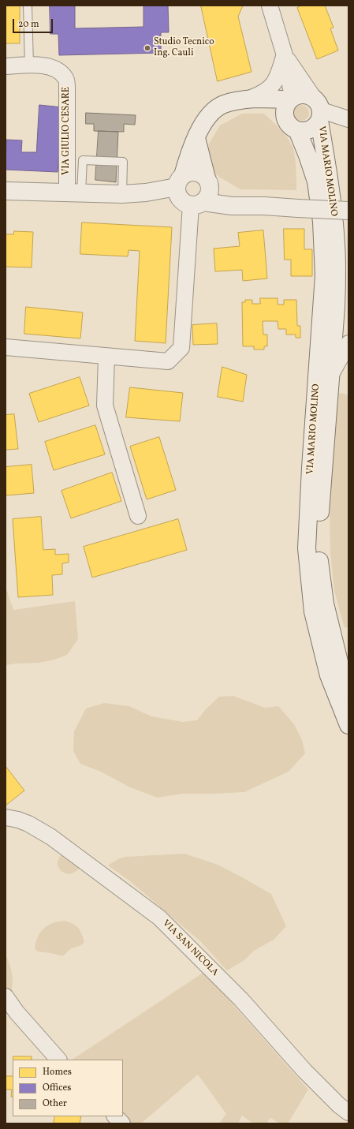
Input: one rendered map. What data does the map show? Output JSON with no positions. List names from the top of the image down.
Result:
{
  "streets": {
    "main road": ["VIA MARIO MOLINO"],
    "street": ["VIA GIULIO CESARE", "VIA SAN NICOLA"]
  },
  "places": ["Studio Tecnico Ing. Cauli"],
  "legend": ["Homes", "Offices", "Other"],
  "scale_bar": "20 m"
}
